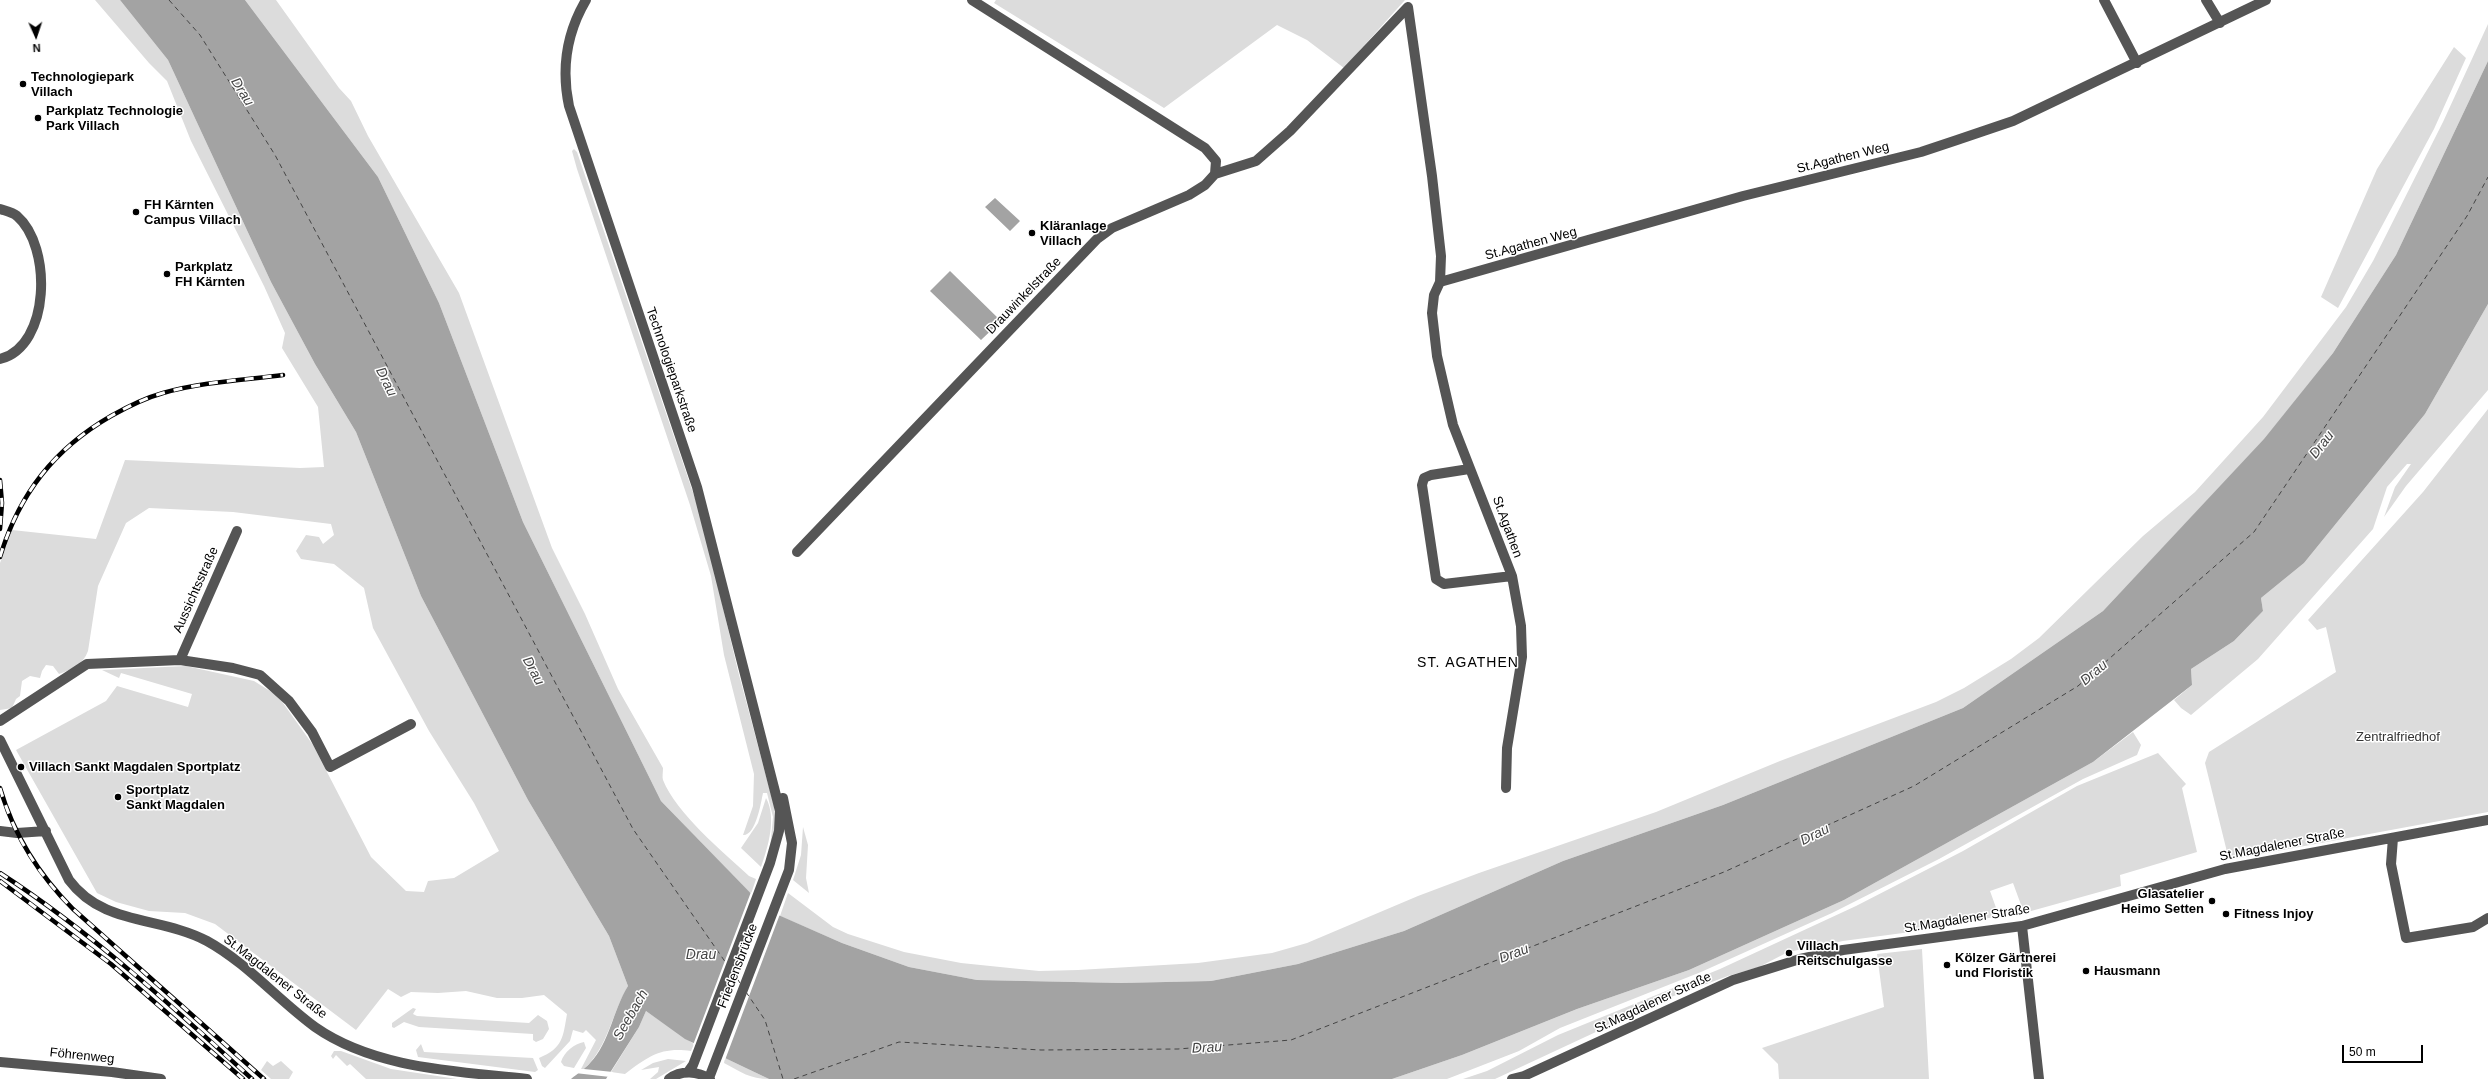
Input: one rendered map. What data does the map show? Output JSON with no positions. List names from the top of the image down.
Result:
{
  "streets": {
    "street": [
      "St.Agathen Weg",
      "Drauwinkelstraße",
      "Technologieparkstraße",
      "St.Agathen",
      "Aussichtsstraße",
      "St.Magdalener Straße",
      "Friedensbrücke",
      "Föhrenweg"
    ]
  },
  "crossings": [
    ["St.Agathen Weg", "St.Agathen"],
    ["Technologieparkstraße", "Friedensbrücke"]
  ],
  "districts": ["ST. AGATHEN"],
  "water": ["Drau", "Seebach"],
  "parks": ["Zentralfriedhof"],
  "places": [
    "Technologiepark Villach",
    "Parkplatz Technologie Park Villach",
    "FH Kärnten Campus Villach",
    "Kläranlage Villach",
    "Parkplatz FH Kärnten",
    "Villach Sankt Magdalen Sportplatz",
    "Sportplatz Sankt Magdalen",
    "Glasatelier Heimo Setten",
    "Fitness Injoy",
    "Villach Reitschulgasse",
    "Kölzer Gärtnerei und Floristik",
    "Hausmann"
  ],
  "scale_bar": "50 m",
  "north": "bottom"
}
